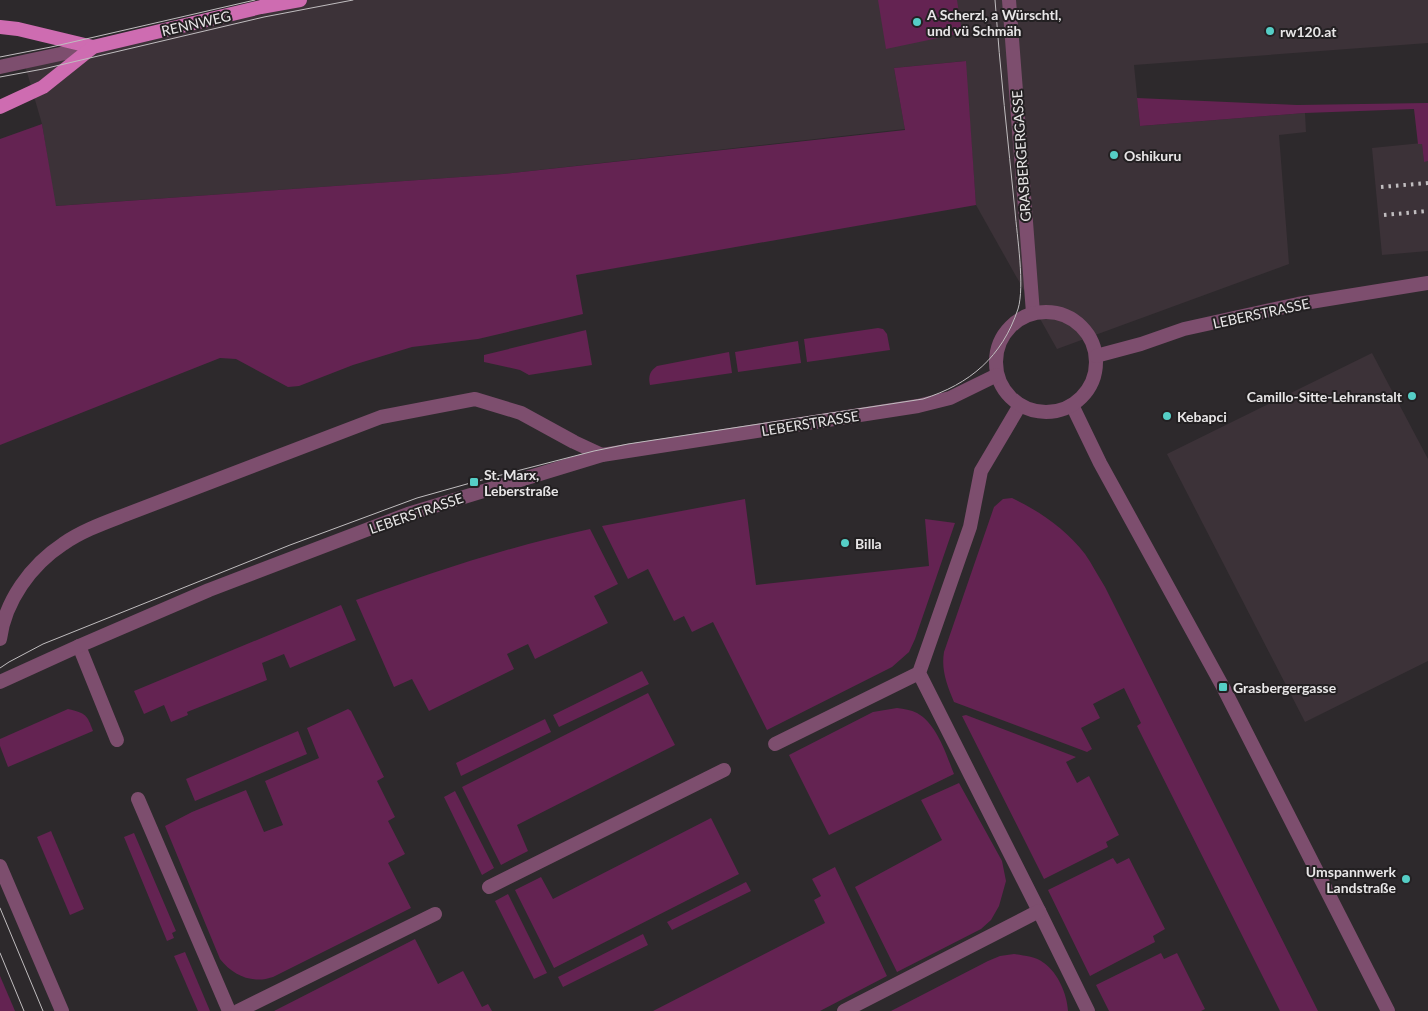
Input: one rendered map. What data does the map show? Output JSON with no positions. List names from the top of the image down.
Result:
{
  "streets": {
    "main road": ["RENNWEG"],
    "street": ["GRASBERGERGASSE", "LEBERSTRASSE"]
  },
  "crossings": [
    ["GRASBERGERGASSE", "LEBERSTRASSE"]
  ],
  "places": {
    "other": [
      "A Scherzl, a Würschtl, und vü Schmäh",
      "rw120.at",
      "Oshikuru",
      "Camillo-Sitte-Lehranstalt",
      "Kebapci",
      "Billa",
      "Umspannwerk Landstraße"
    ],
    "transit": ["St. Marx, Leberstraße", "Grasbergergasse"]
  }
}
